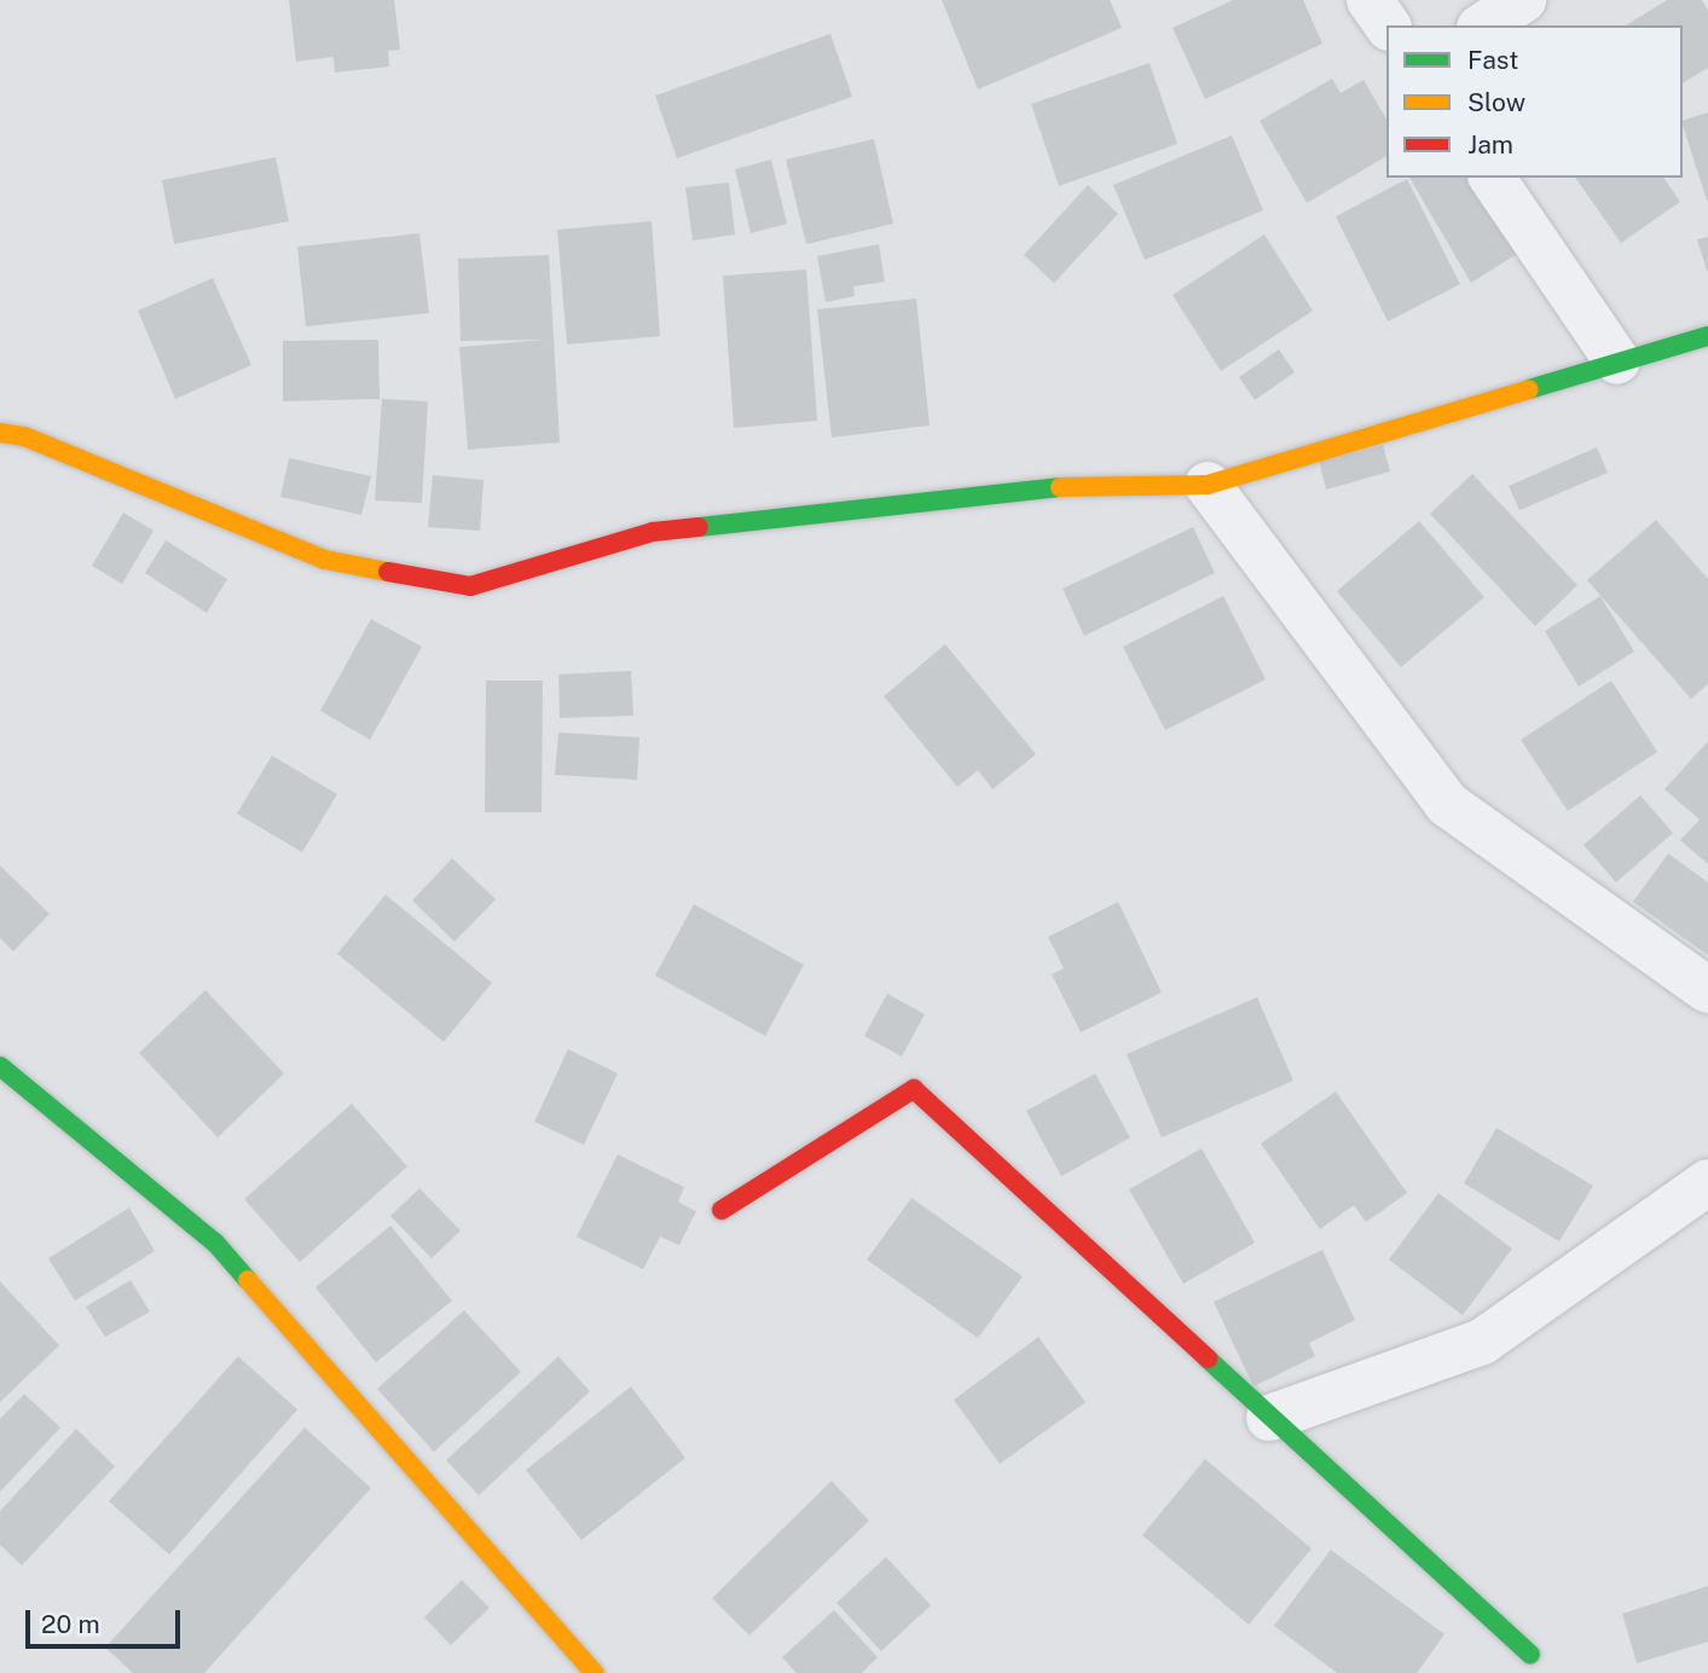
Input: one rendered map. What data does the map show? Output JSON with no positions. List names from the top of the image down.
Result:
{
  "legend": ["Fast", "Slow", "Jam"],
  "scale_bar": "20 m"
}
